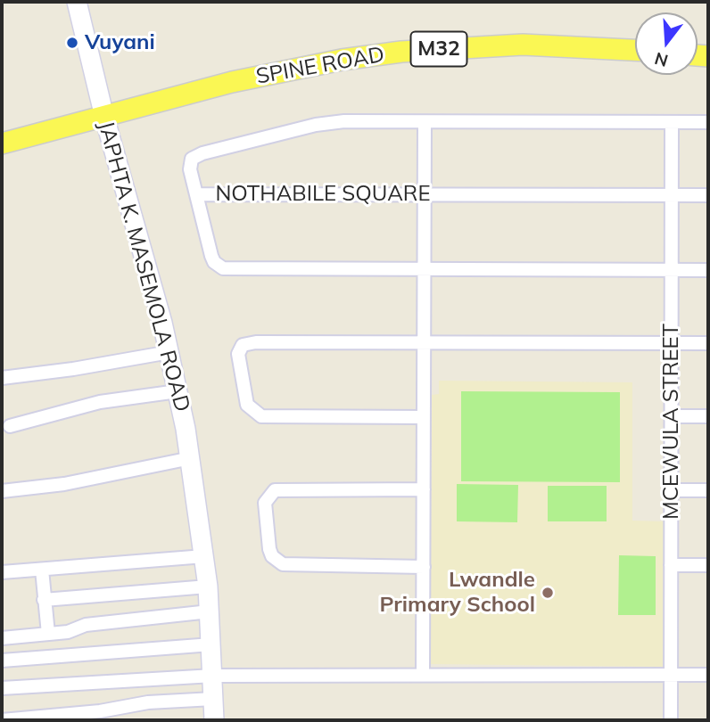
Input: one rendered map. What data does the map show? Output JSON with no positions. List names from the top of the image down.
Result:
{
  "streets": {
    "main road": ["M32", "SPINE ROAD", "JAPHTA K. MASEMOLA ROAD"],
    "street": ["NOTHABILE SQUARE", "MCEWULA STREET"]
  },
  "crossings": [
    ["SPINE ROAD", "JAPHTA K. MASEMOLA ROAD"],
    ["NOTHABILE SQUARE", "MCEWULA STREET"]
  ],
  "places": ["Vuyani", "Lwandle Primary School"],
  "north": "bottom"
}
